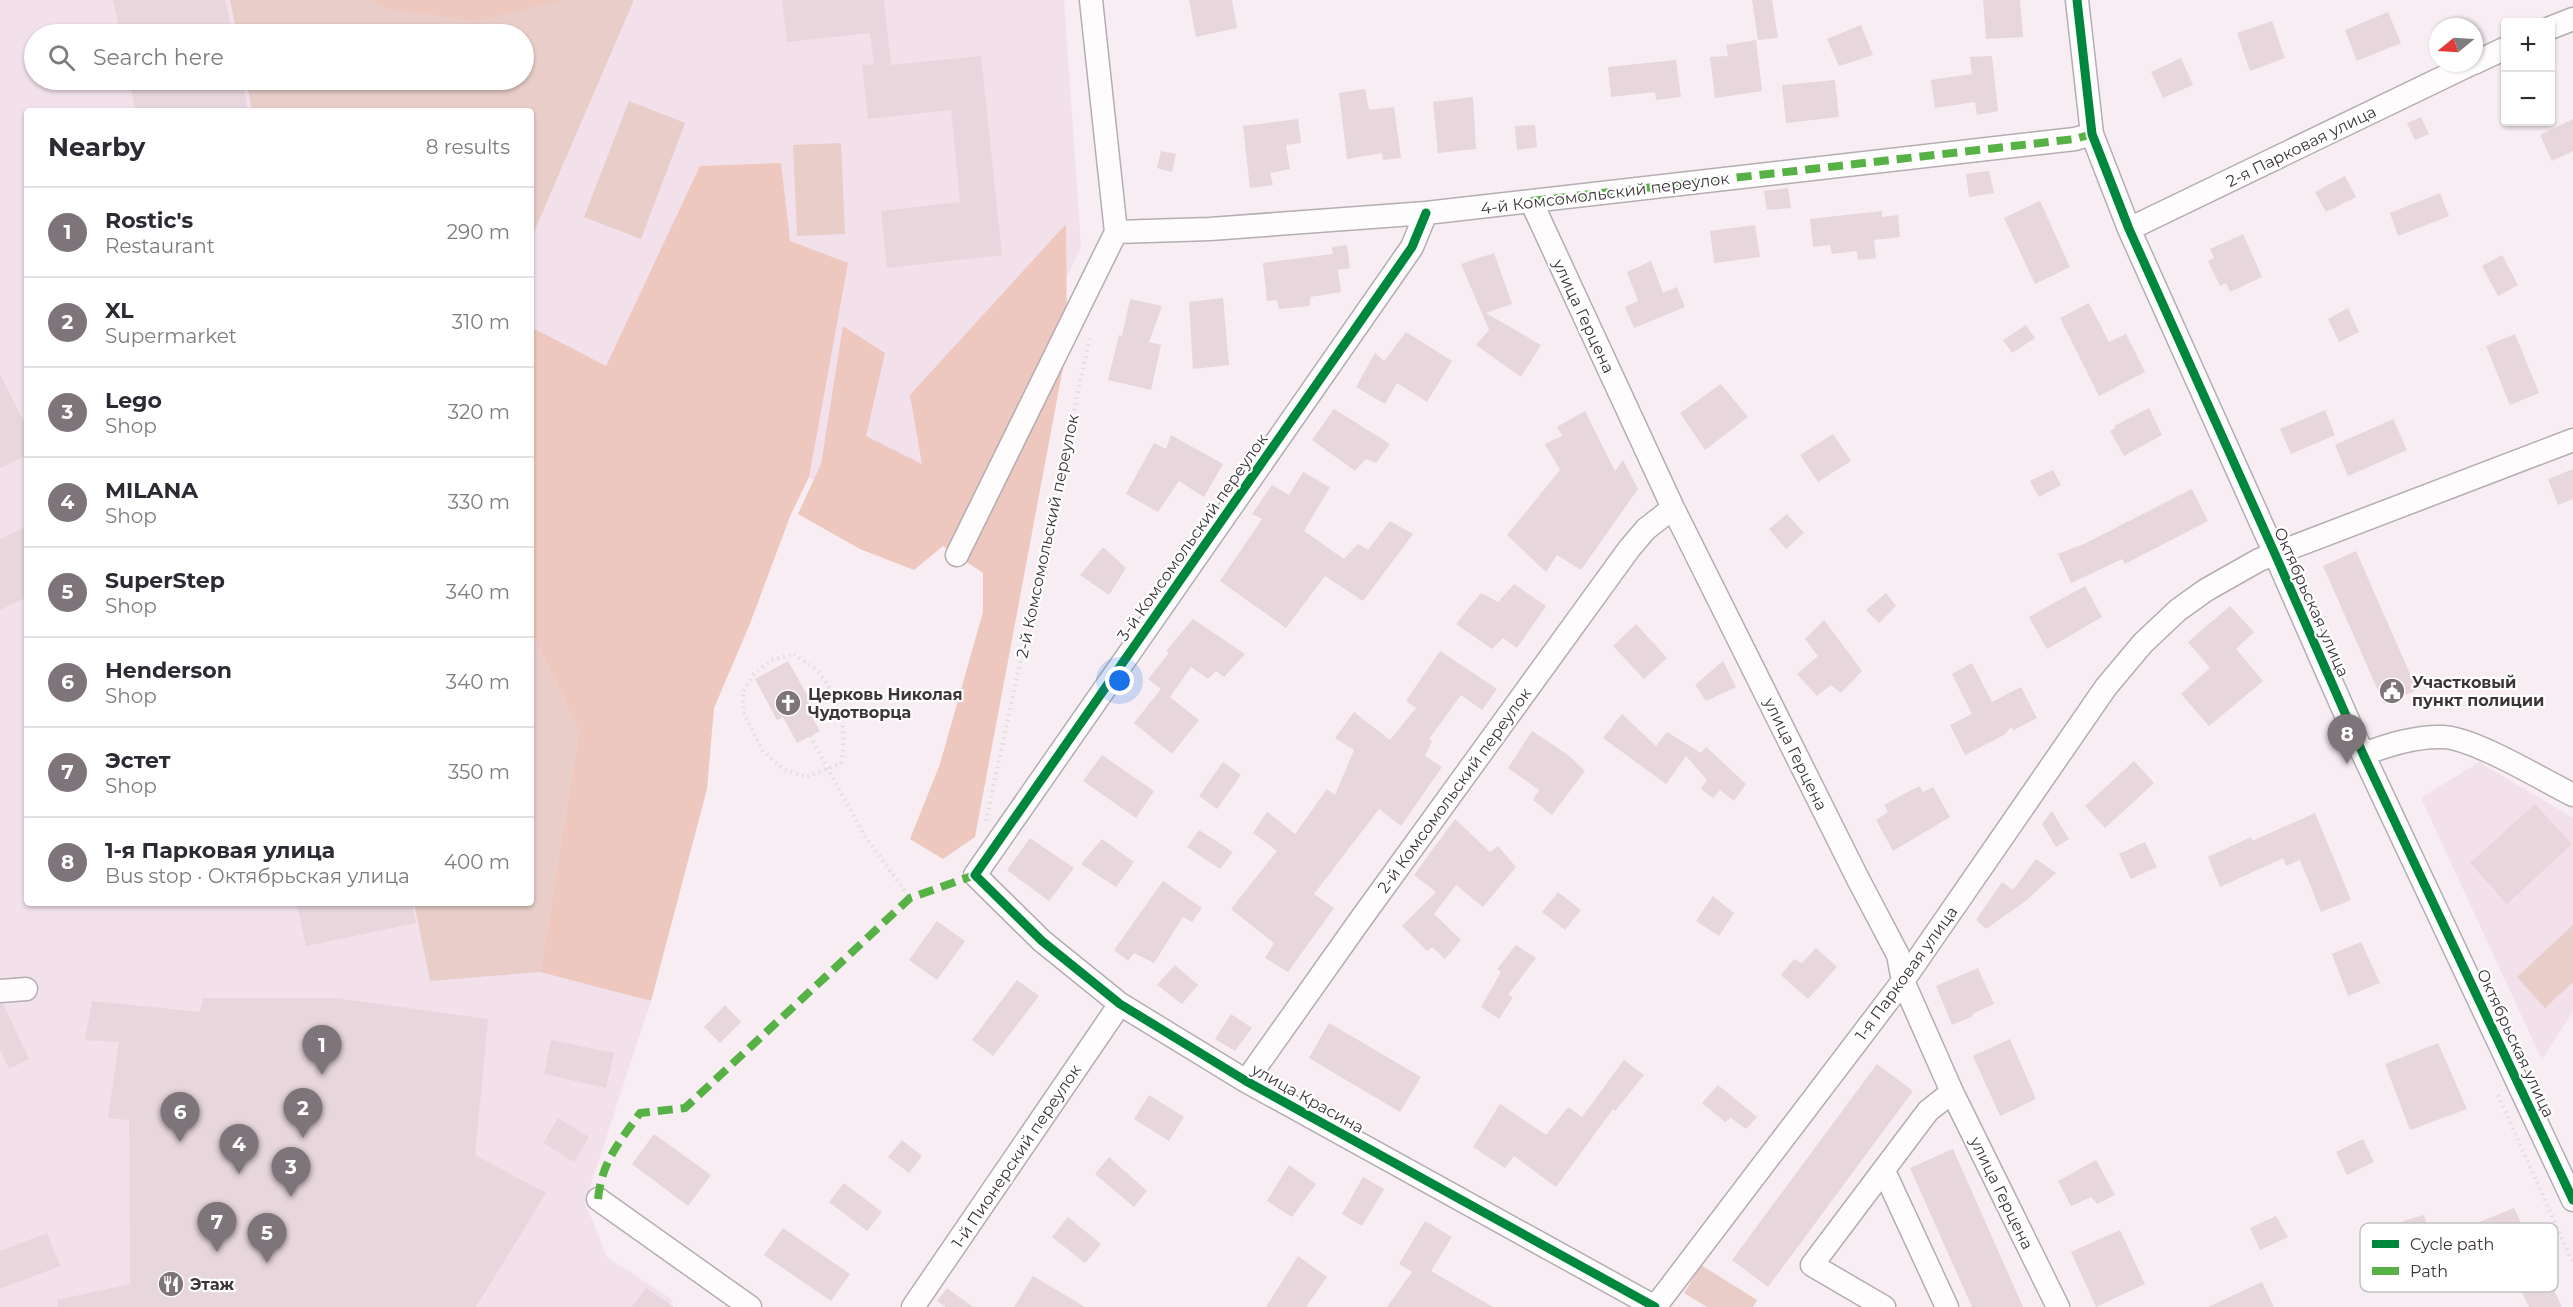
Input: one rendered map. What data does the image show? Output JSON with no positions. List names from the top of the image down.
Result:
{
  "streets": {
    "street": [
      "2-я Парковая улица",
      "4-й Комсомольский переулок",
      "улица Герцена",
      "2-й Комсомольский переулок",
      "3-й Комсомольский переулок",
      "Октябрьская улица",
      "1-я Парковая улица",
      "улица Красина",
      "1-й Пионерский переулок"
    ]
  },
  "crossings": [
    ["2-я Парковая улица", "Октябрьская улица"],
    ["4-й Комсомольский переулок", "улица Герцена"],
    ["4-й Комсомольский переулок", "3-й Комсомольский переулок"],
    ["4-й Комсомольский переулок", "Октябрьская улица"],
    ["улица Герцена", "2-й Комсомольский переулок"],
    ["улица Герцена", "1-я Парковая улица"],
    ["2-й Комсомольский переулок", "улица Красина"],
    ["3-й Комсомольский переулок", "улица Красина"],
    ["Октябрьская улица", "1-я Парковая улица"],
    ["1-я Парковая улица", "улица Красина"],
    ["улица Красина", "1-й Пионерский переулок"]
  ],
  "places": {
    "public building": ["Участковый пункт полиции"],
    "church": ["Церковь Николая Чудотворца"],
    "restaurant": ["Этаж"]
  },
  "legend": ["Cycle path", "Path"],
  "north": "left",
  "page": {
    "map_buttons": ["+", "−"],
    "search": "Search here",
    "heading": ["Nearby", "8 results"],
    "list": [
      {
        "mark": "1",
        "name": "Rostic's",
        "note": "Restaurant",
        "value": "290 m"
      },
      {
        "mark": "2",
        "name": "XL",
        "note": "Supermarket",
        "value": "310 m"
      },
      {
        "mark": "3",
        "name": "Lego",
        "note": "Shop",
        "value": "320 m"
      },
      {
        "mark": "4",
        "name": "MILANA",
        "note": "Shop",
        "value": "330 m"
      },
      {
        "mark": "5",
        "name": "SuperStep",
        "note": "Shop",
        "value": "340 m"
      },
      {
        "mark": "6",
        "name": "Henderson",
        "note": "Shop",
        "value": "340 m"
      },
      {
        "mark": "7",
        "name": "Эстет",
        "note": "Shop",
        "value": "350 m"
      },
      {
        "mark": "8",
        "name": "1-я Парковая улица",
        "note": "Bus stop · Октябрьская улица",
        "value": "400 m"
      }
    ],
    "pins": [
      "8",
      "1",
      "2",
      "6",
      "4",
      "3",
      "7",
      "5"
    ]
  }
}
